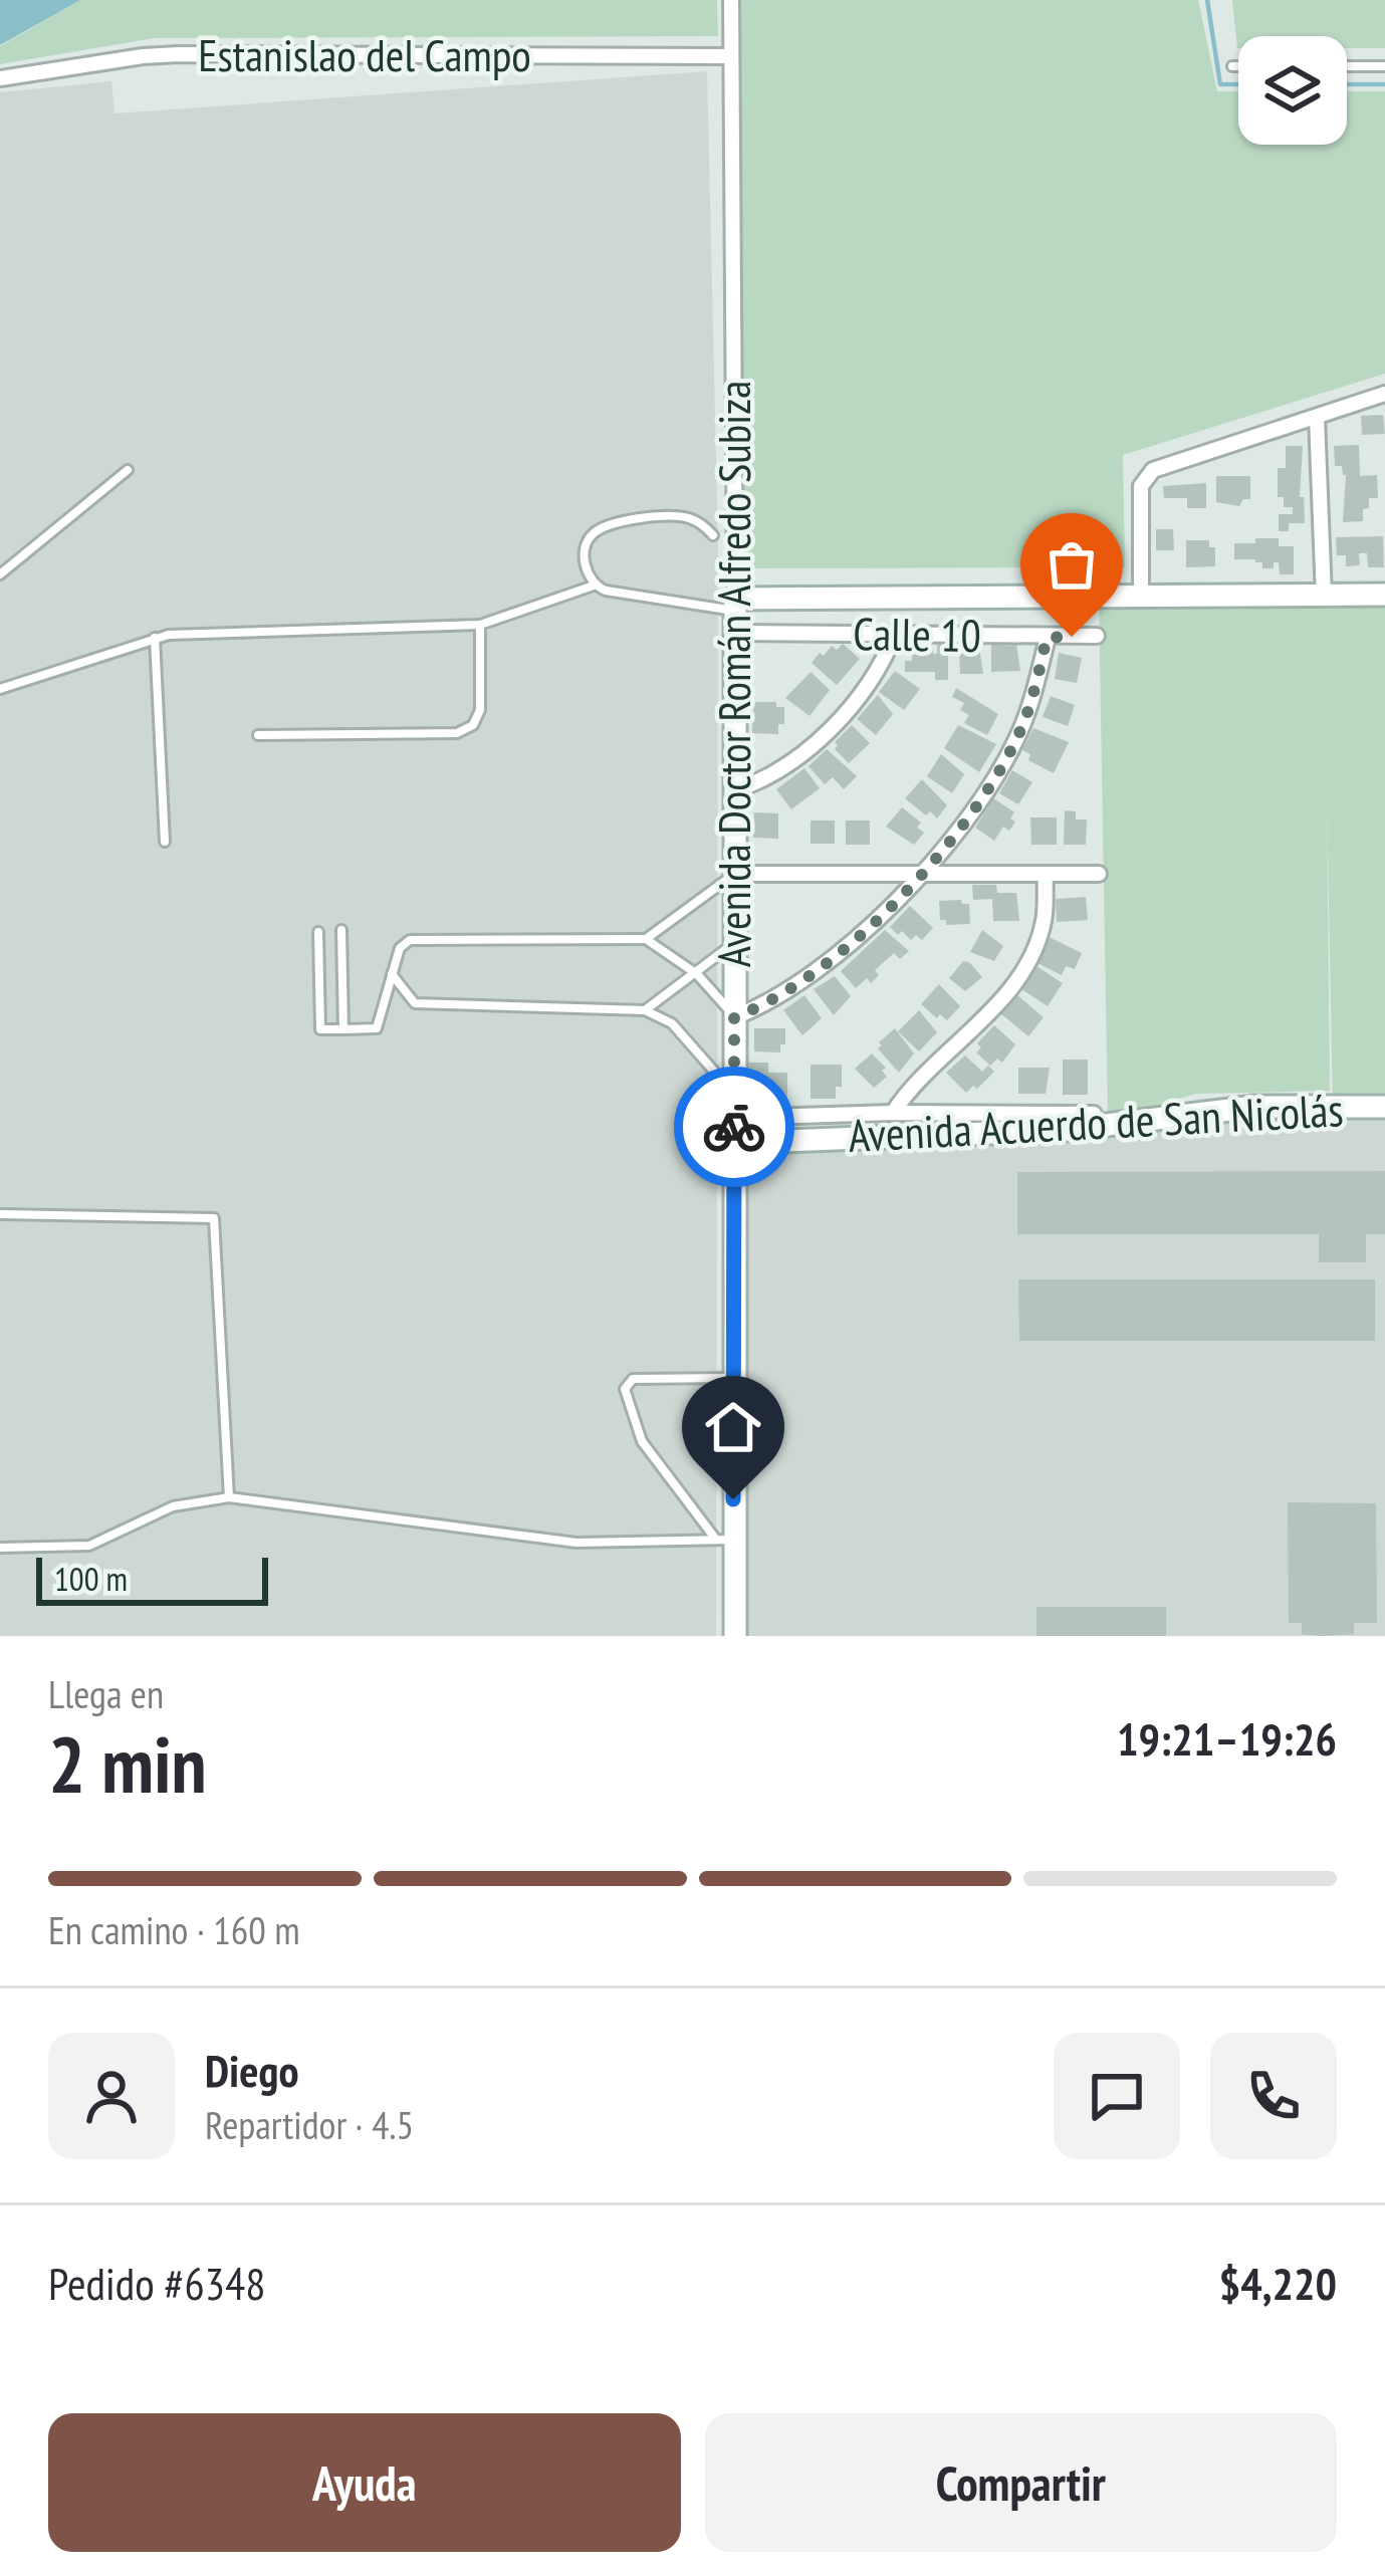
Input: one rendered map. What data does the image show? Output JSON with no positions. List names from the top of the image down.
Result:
{
  "streets": {
    "street": [
      "Estanislao del Campo",
      "Calle 10",
      "Avenida Doctor Román Alfredo Subiza",
      "Avenida Acuerdo de San Nicolás"
    ]
  },
  "crossings": [
    ["Estanislao del Campo", "Avenida Doctor Román Alfredo Subiza"],
    ["Calle 10", "Avenida Doctor Román Alfredo Subiza"],
    ["Avenida Doctor Román Alfredo Subiza", "Avenida Acuerdo de San Nicolás"]
  ],
  "scale_bar": "100 m",
  "page": {
    "scale": "100 m",
    "heading": ["2 min", "Llega en", "19:21–19:26"],
    "panel": [
      "Diego",
      "Repartidor · 4.5",
      "Pedido #6348",
      "$4,220"
    ],
    "bar": "En camino · 160 m",
    "buttons": ["Ayuda", "Compartir"]
  }
}
